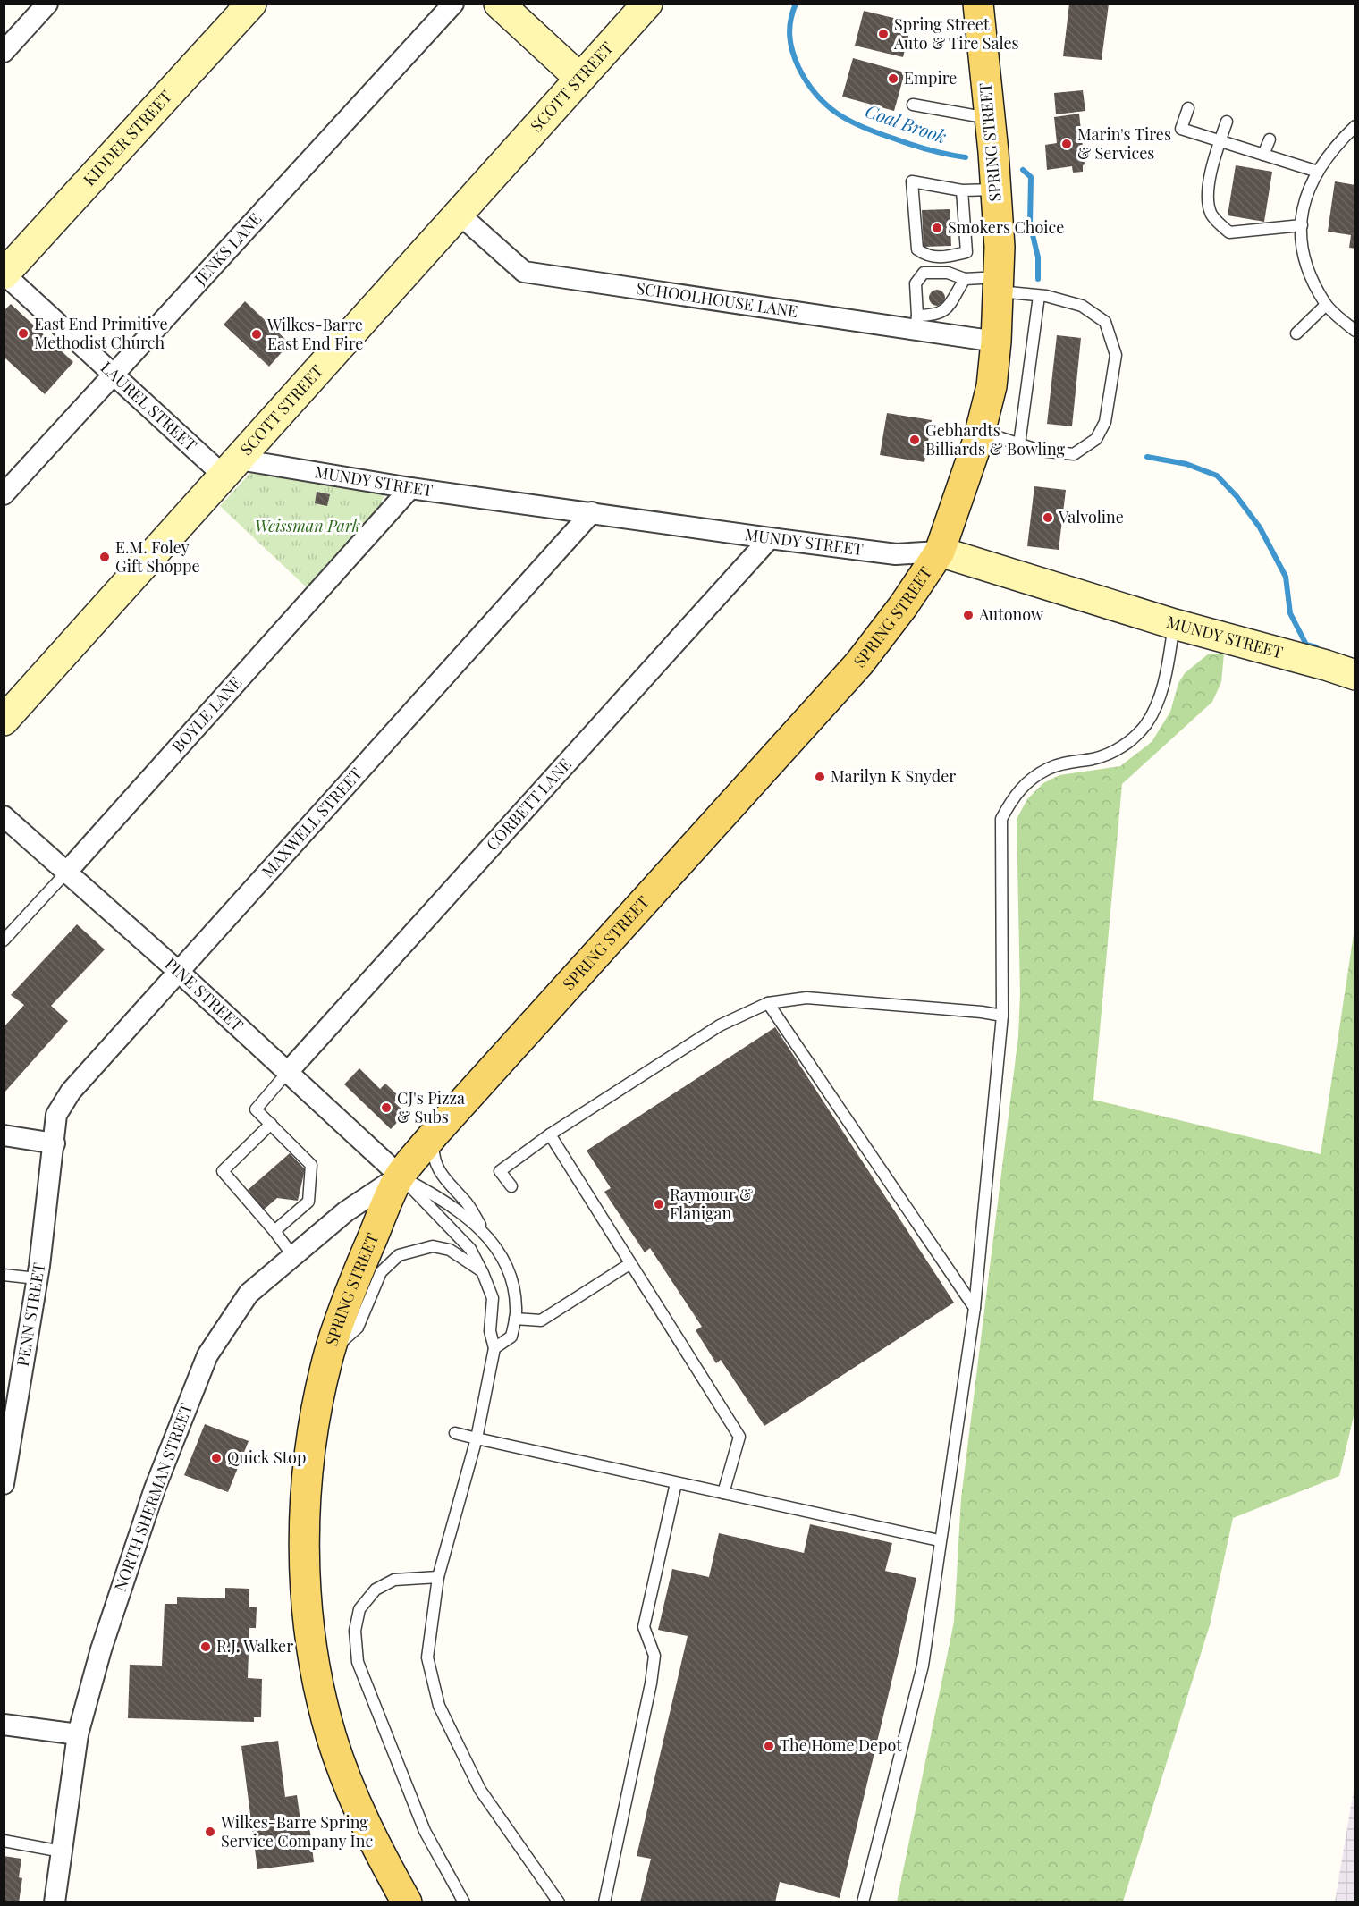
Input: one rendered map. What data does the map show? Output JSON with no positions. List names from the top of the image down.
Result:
{
  "streets": {
    "main road": ["SPRING STREET"],
    "street": [
      "SCOTT STREET",
      "KIDDER STREET",
      "JENKS LANE",
      "SCHOOLHOUSE LANE",
      "LAUREL STREET",
      "MUNDY STREET",
      "BOYLE LANE",
      "CORBETT LANE",
      "MAXWELL STREET",
      "PINE STREET",
      "PENN STREET",
      "NORTH SHERMAN STREET"
    ]
  },
  "crossings": [
    ["SCOTT STREET", "SCHOOLHOUSE LANE"],
    ["SCOTT STREET", "LAUREL STREET"],
    ["SCOTT STREET", "MUNDY STREET"],
    ["KIDDER STREET", "LAUREL STREET"],
    ["SPRING STREET", "SCHOOLHOUSE LANE"],
    ["SPRING STREET", "MUNDY STREET"],
    ["SPRING STREET", "PINE STREET"],
    ["SPRING STREET", "NORTH SHERMAN STREET"],
    ["JENKS LANE", "LAUREL STREET"],
    ["LAUREL STREET", "MUNDY STREET"],
    ["MUNDY STREET", "BOYLE LANE"],
    ["MUNDY STREET", "CORBETT LANE"],
    ["MUNDY STREET", "MAXWELL STREET"],
    ["BOYLE LANE", "PINE STREET"],
    ["CORBETT LANE", "PINE STREET"],
    ["MAXWELL STREET", "PINE STREET"],
    ["MAXWELL STREET", "PENN STREET"],
    ["PINE STREET", "NORTH SHERMAN STREET"]
  ],
  "water": ["Coal Brook"],
  "parks": ["Weissman Park"],
  "places": [
    "Spring Street Auto & Tire Sales",
    "Empire",
    "Marin's Tires & Services",
    "Smokers Choice",
    "East End Primitive Methodist Church",
    "Wilkes-Barre East End Fire",
    "Gebhardts Billiards & Bowling",
    "Valvoline",
    "E.M. Foley Gift Shoppe",
    "Autonow",
    "Marilyn K Snyder",
    "CJ's Pizza & Subs",
    "Raymour & Flanigan",
    "Quick Stop",
    "R.J. Walker",
    "The Home Depot",
    "Wilkes-Barre Spring Service Company Inc"
  ]
}
